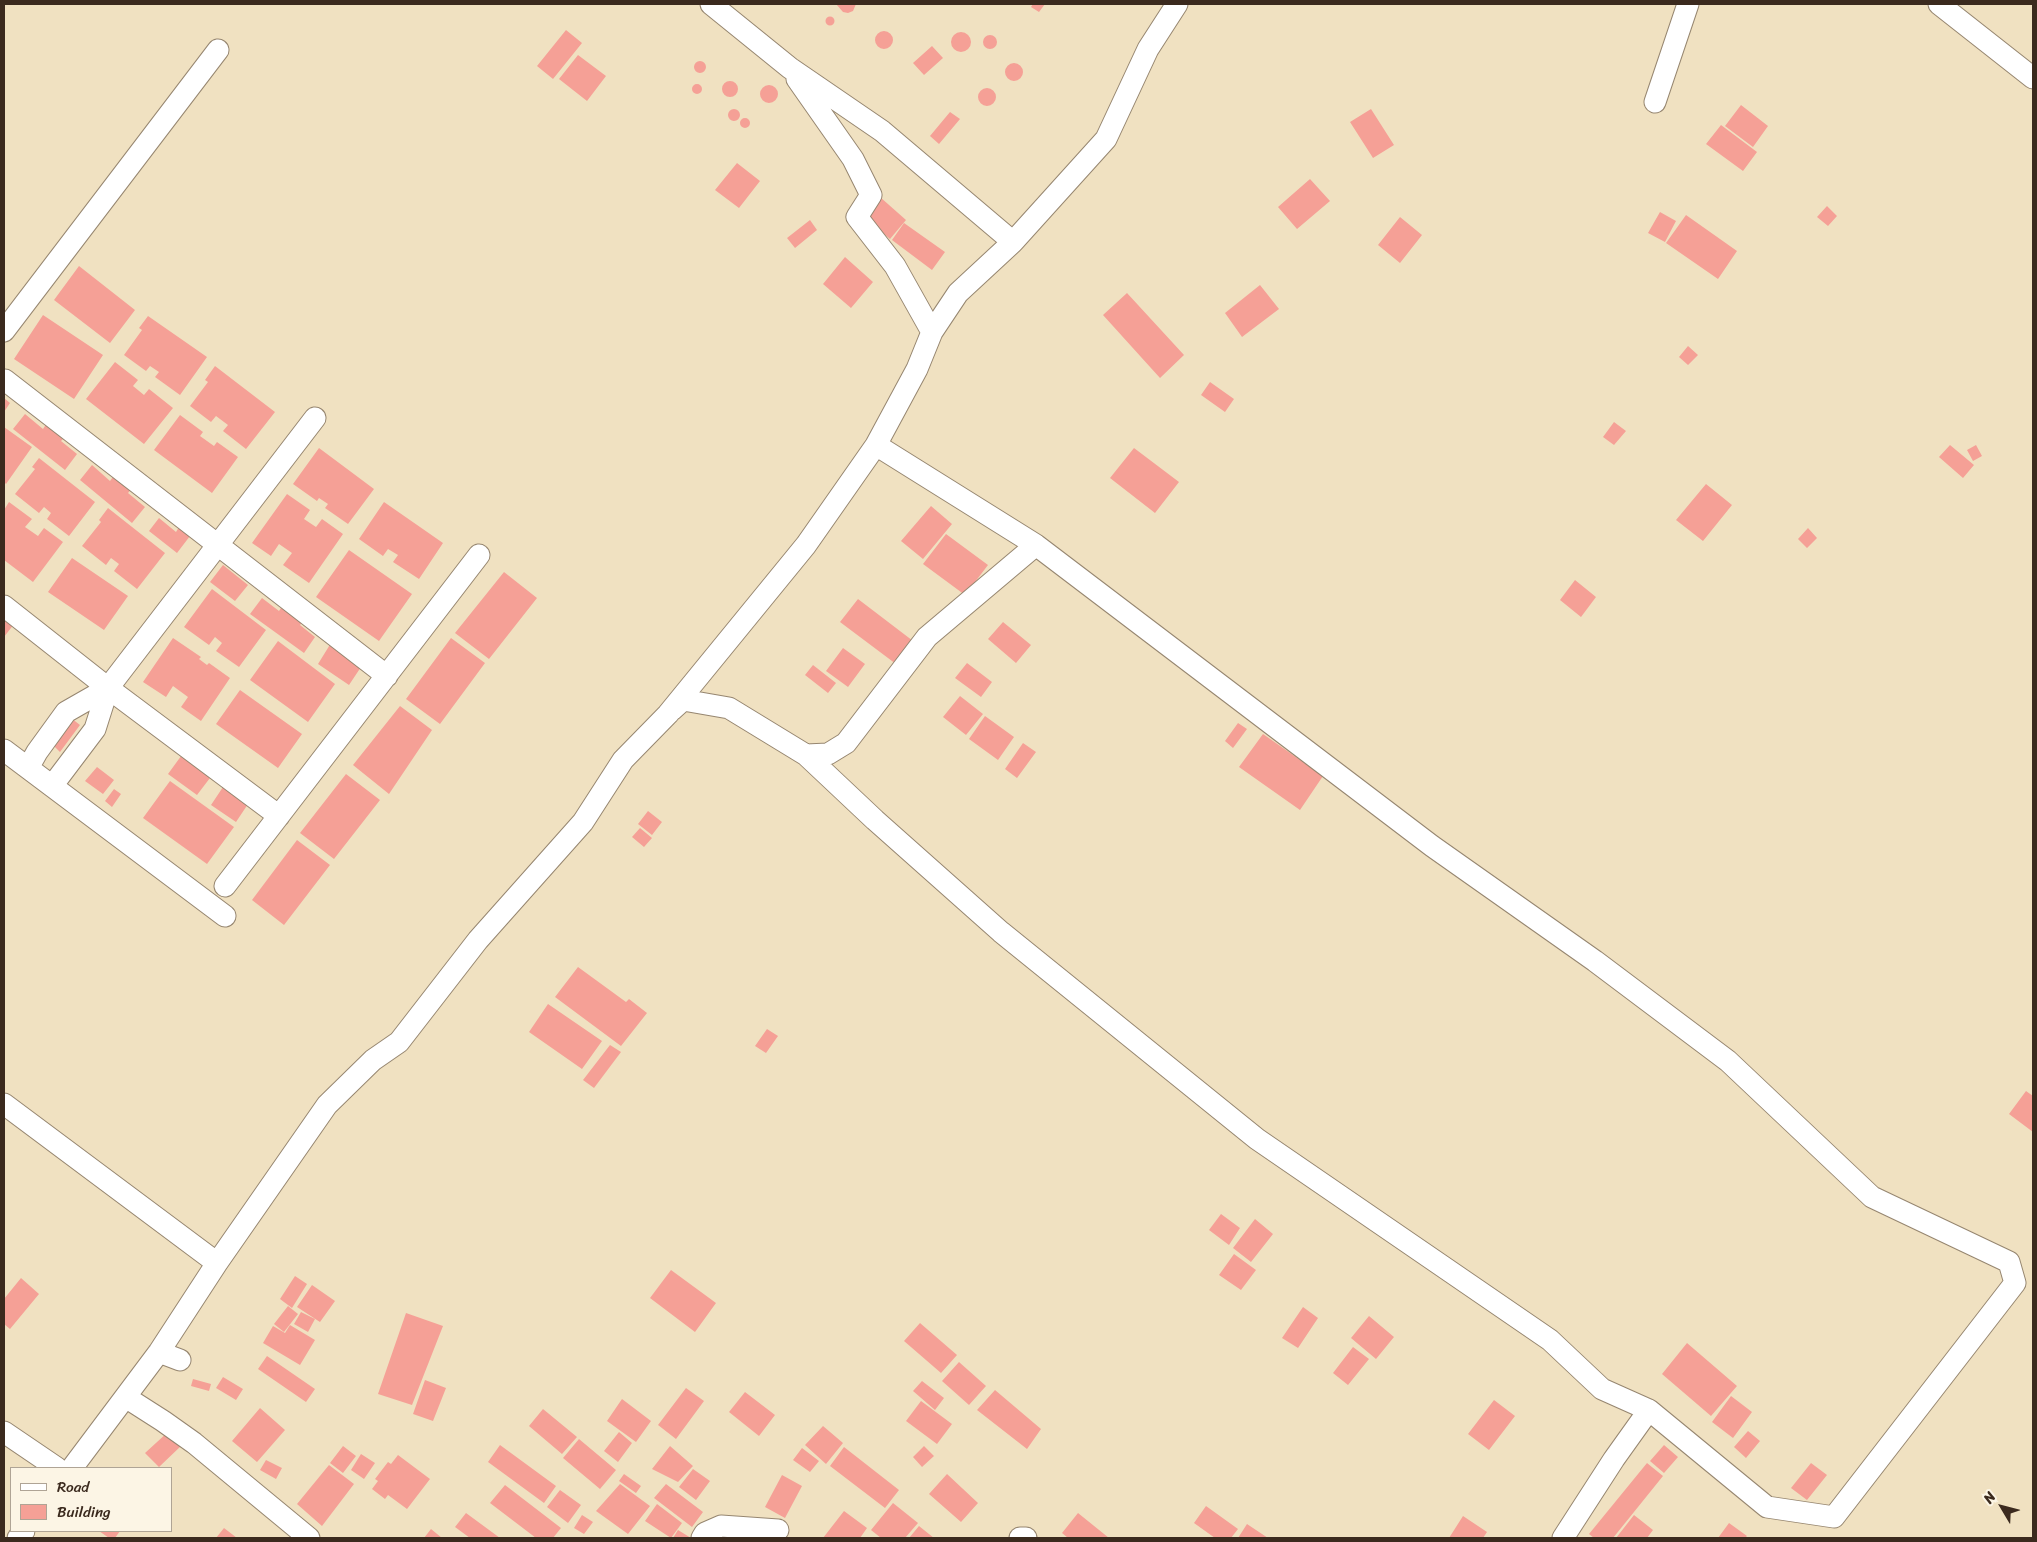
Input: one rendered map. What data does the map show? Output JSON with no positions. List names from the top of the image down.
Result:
{
  "legend": ["Road", "Building"],
  "north": "top left"
}
